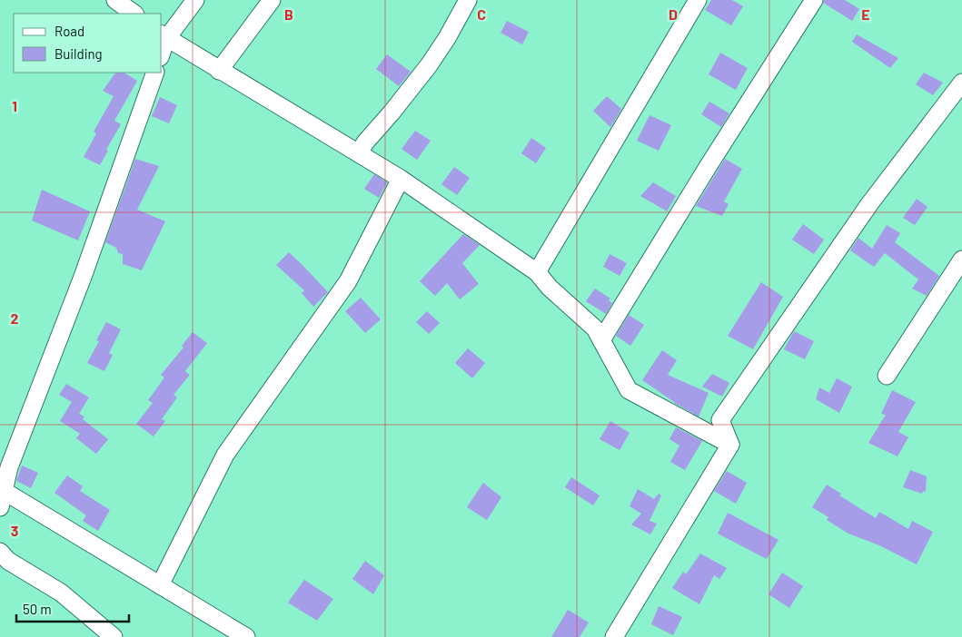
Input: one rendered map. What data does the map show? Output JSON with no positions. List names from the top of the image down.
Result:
{
  "legend": ["Road", "Building"],
  "scale_bar": "50 m",
  "grid": {
    "columns": [
      "B",
      "C",
      "D",
      "E"
    ],
    "rows": ["1", "2", "3"]
  }
}
